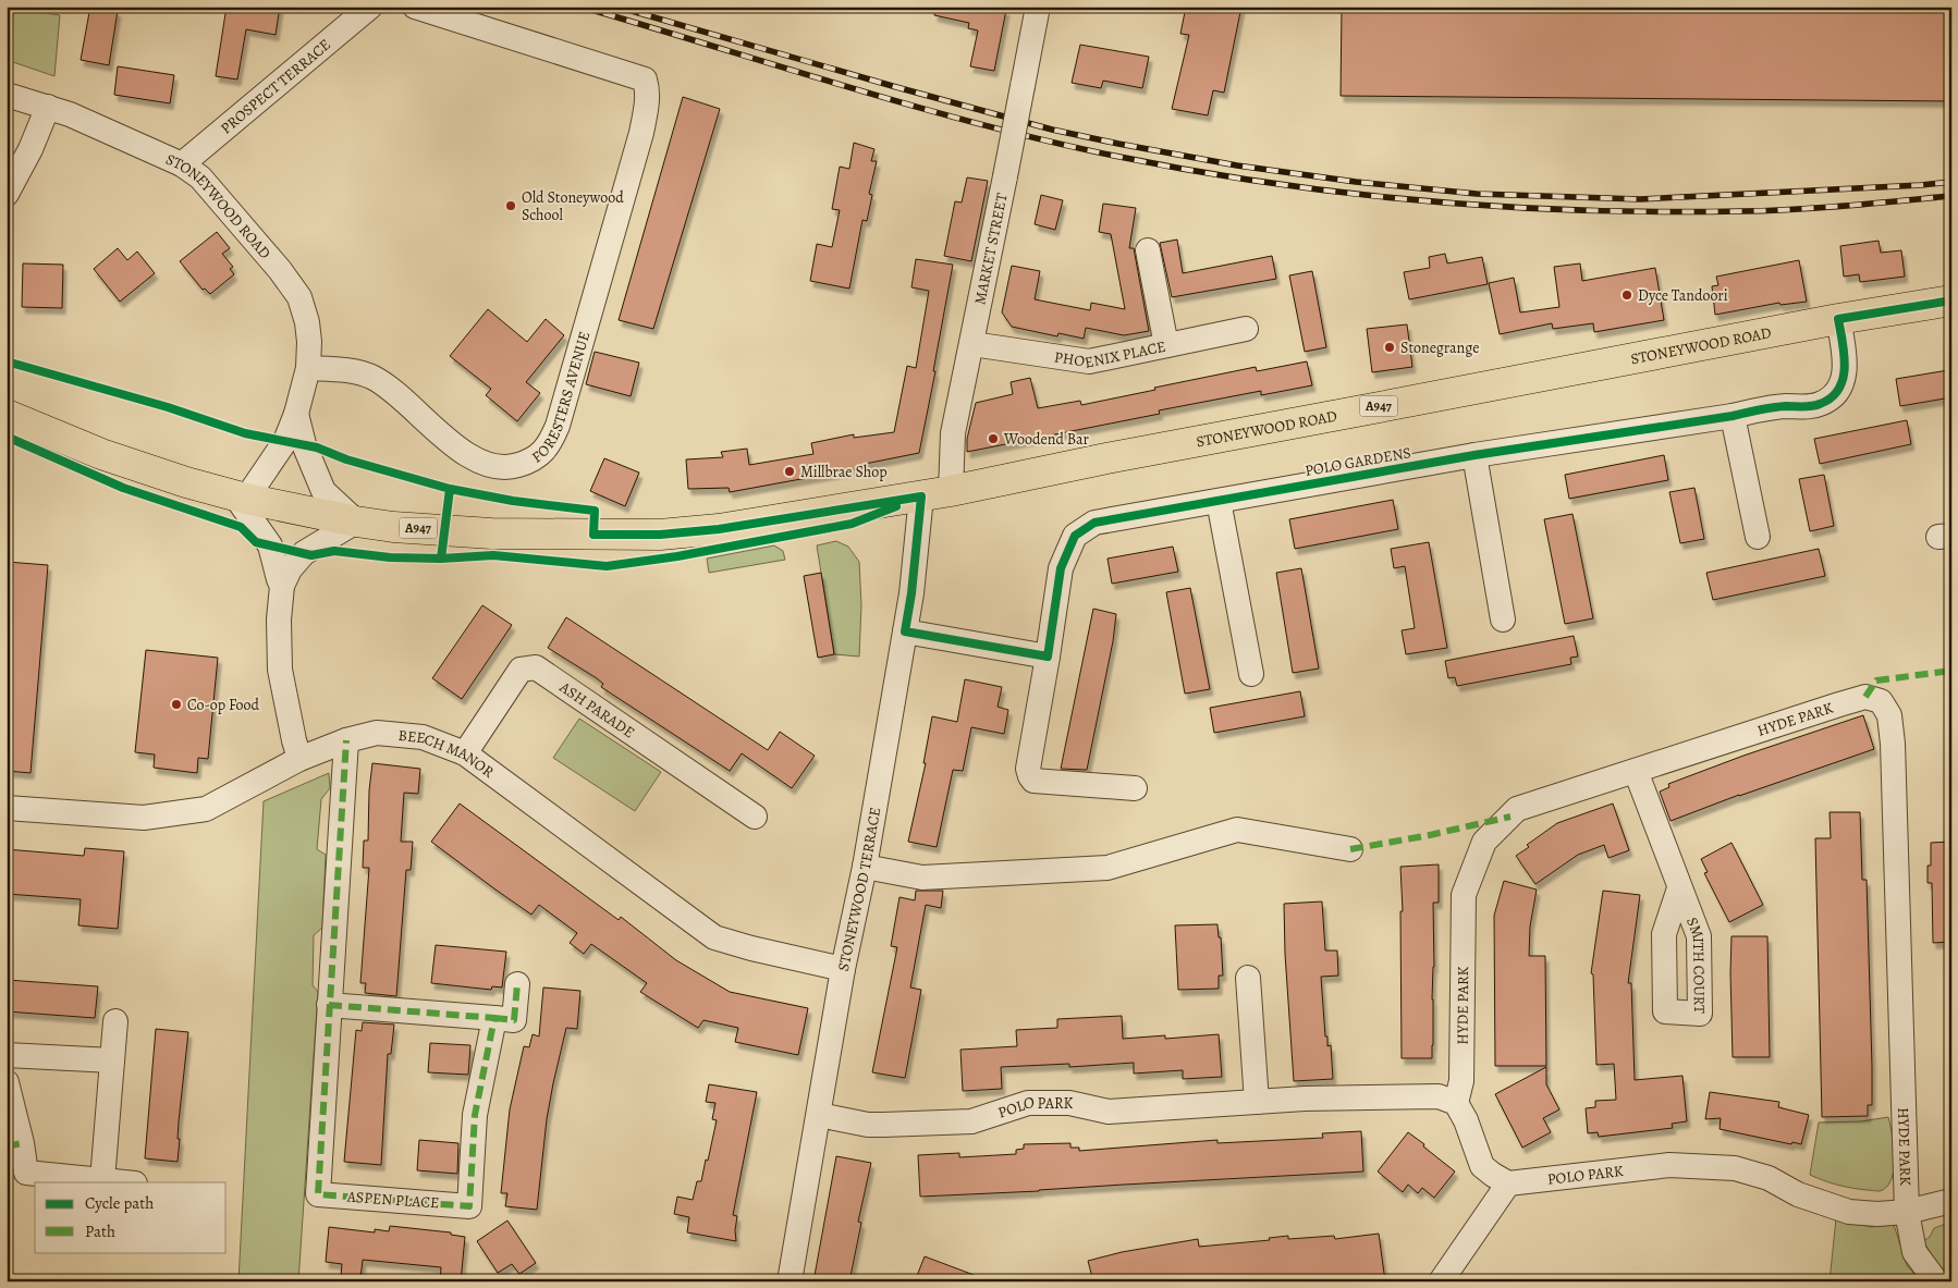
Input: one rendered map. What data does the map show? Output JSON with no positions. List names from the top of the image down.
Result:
{
  "streets": {
    "main road": ["STONEYWOOD ROAD", "A947"],
    "street": [
      "PROSPECT TERRACE",
      "MARKET STREET",
      "PHOENIX PLACE",
      "FORESTERS AVENUE",
      "POLO GARDENS",
      "ASH PARADE",
      "HYDE PARK",
      "BEECH MANOR",
      "STONEYWOOD TERRACE",
      "POLO PARK",
      "ASPEN PLACE"
    ]
  },
  "crossings": [
    ["PROSPECT TERRACE", "STONEYWOOD ROAD"],
    ["STONEYWOOD ROAD", "MARKET STREET"],
    ["STONEYWOOD ROAD", "FORESTERS AVENUE"],
    ["STONEYWOOD ROAD", "A947"],
    ["STONEYWOOD ROAD", "POLO GARDENS"],
    ["STONEYWOOD ROAD", "STONEYWOOD TERRACE"],
    ["MARKET STREET", "PHOENIX PLACE"],
    ["A947", "POLO GARDENS"],
    ["A947", "STONEYWOOD TERRACE"],
    ["ASH PARADE", "BEECH MANOR"],
    ["HYDE PARK", "POLO PARK"],
    ["BEECH MANOR", "STONEYWOOD TERRACE"],
    ["BEECH MANOR", "ASPEN PLACE"],
    ["STONEYWOOD TERRACE", "POLO PARK"]
  ],
  "places": [
    "Old Stoneywood School",
    "Dyce Tandoori",
    "Stonegrange",
    "Woodend Bar",
    "Millbrae Shop",
    "Co-op Food"
  ],
  "legend": ["Cycle path", "Path"]
}
